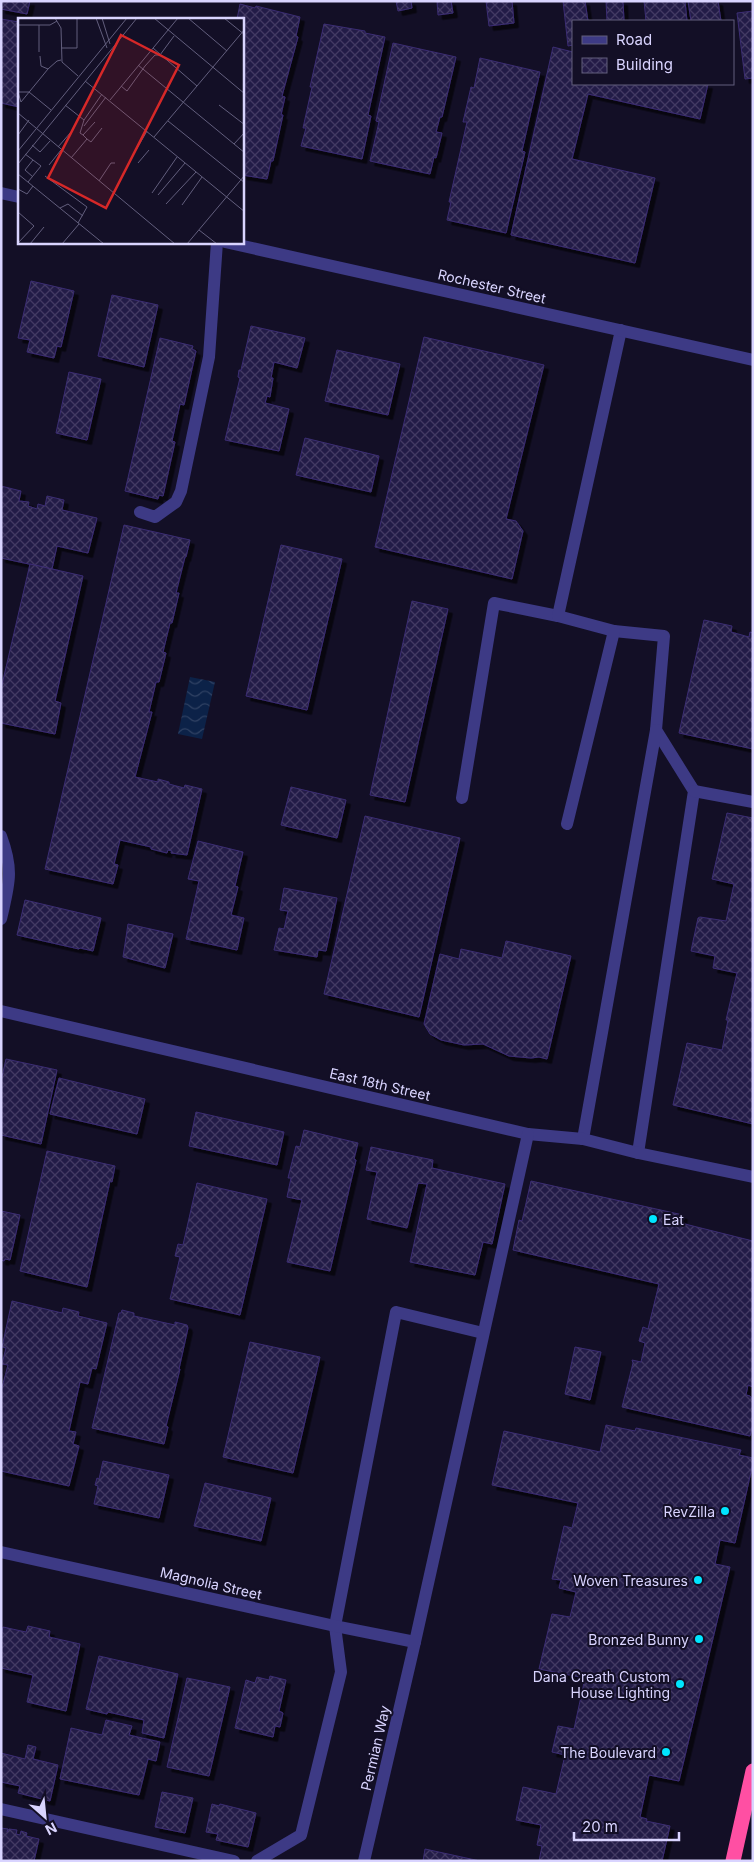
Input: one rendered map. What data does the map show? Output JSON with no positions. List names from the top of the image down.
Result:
{
  "streets": {
    "street": [
      "Rochester Street",
      "East 18th Street",
      "Magnolia Street",
      "Permian Way"
    ]
  },
  "crossings": [
    ["East 18th Street", "Permian Way"],
    ["Magnolia Street", "Permian Way"]
  ],
  "places": [
    "Eat",
    "RevZilla",
    "Woven Treasures",
    "Bronzed Bunny",
    "Dana Creath Custom House Lighting",
    "The Boulevard"
  ],
  "legend": ["Road", "Building"],
  "scale_bar": "20 m",
  "north": "bottom right"
}
